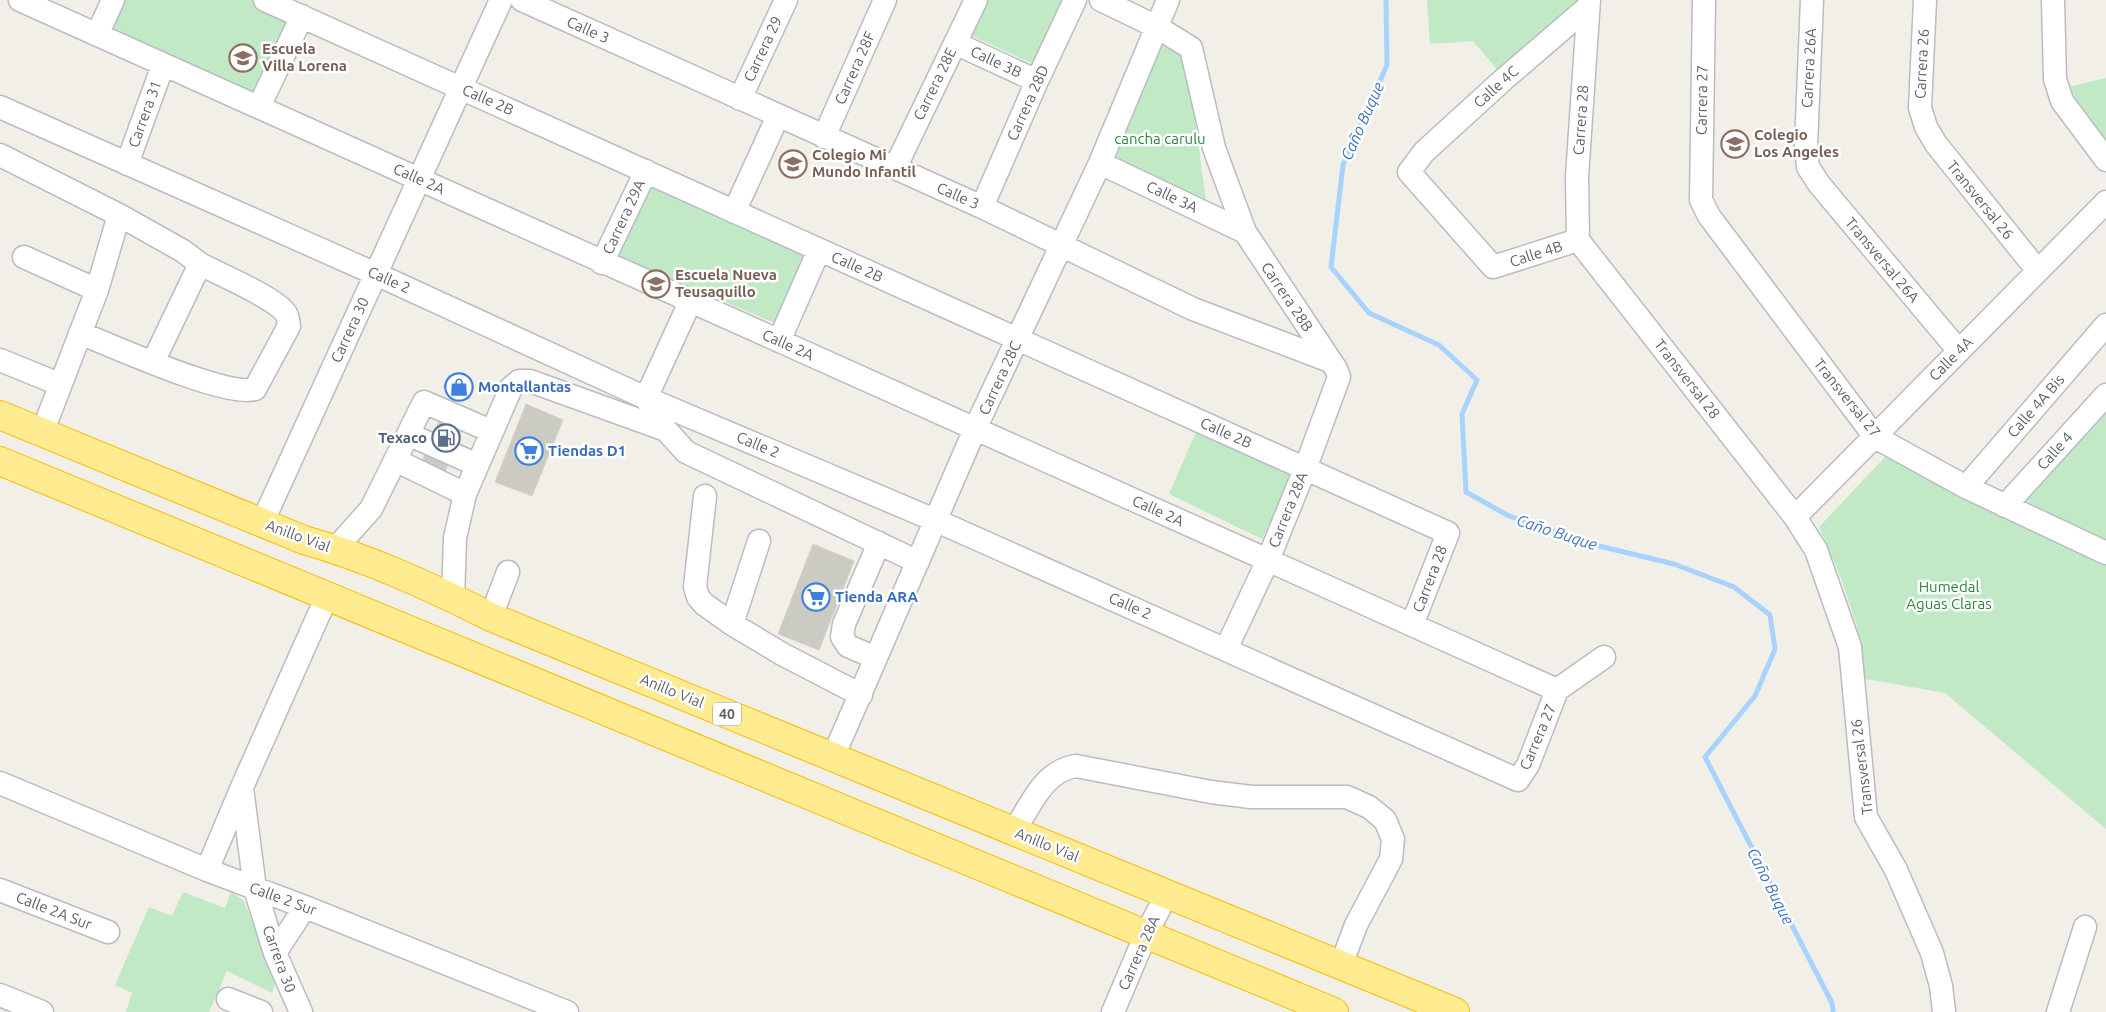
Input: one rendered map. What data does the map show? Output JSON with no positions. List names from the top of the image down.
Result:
{
  "streets": {
    "highway": ["Anillo Vial", "40"],
    "street": [
      "Calle 3",
      "Carrera 29",
      "Calle 3B",
      "Carrera 26",
      "Carrera 28F",
      "Carrera 26A",
      "Carrera 28E",
      "Calle 4C",
      "Calle 2B",
      "Carrera 27",
      "Carrera 28D",
      "Carrera 31",
      "Carrera 28",
      "Calle 2A",
      "Calle 3A",
      "Transversal 26",
      "Carrera 29A",
      "Calle 4B",
      "Transversal 26A",
      "Calle 2",
      "Carrera 28B",
      "Carrera 30",
      "Calle 4A",
      "Carrera 28C",
      "Transversal 28",
      "Transversal 27",
      "Calle 4A Bis",
      "Calle 4",
      "Carrera 28A",
      "Calle 2 Sur",
      "Calle 2A Sur"
    ]
  },
  "crossings": [
    ["Calle 3", "Carrera 29"],
    ["Calle 3", "Carrera 28F"],
    ["Calle 3", "Carrera 28E"],
    ["Calle 3", "Carrera 28D"],
    ["Calle 3", "Carrera 28B"],
    ["Calle 3", "Carrera 28C"],
    ["Calle 3", "Carrera 28A"],
    ["Calle 3B", "Carrera 28E"],
    ["Calle 3B", "Carrera 28D"],
    ["Carrera 26", "Transversal 26"],
    ["Carrera 26A", "Transversal 26A"],
    ["Calle 4C", "Carrera 28"],
    ["Calle 4C", "Calle 4B"],
    ["Calle 2B", "Carrera 28"],
    ["Calle 2B", "Carrera 29A"],
    ["Calle 2B", "Carrera 30"],
    ["Calle 2B", "Carrera 28C"],
    ["Calle 2B", "Carrera 28A"],
    ["Carrera 27", "Calle 2A"],
    ["Carrera 27", "Calle 2"],
    ["Carrera 27", "Transversal 27"],
    ["Carrera 31", "Calle 2A"],
    ["Carrera 31", "Calle 2"],
    ["Carrera 28", "Calle 2A"],
    ["Carrera 28", "Calle 4B"],
    ["Carrera 28", "Transversal 28"],
    ["Calle 2A", "Carrera 29A"],
    ["Calle 2A", "Carrera 30"],
    ["Calle 2A", "Carrera 28C"],
    ["Calle 2A", "Carrera 28A"],
    ["Calle 3A", "Carrera 28B"],
    ["Calle 3A", "Carrera 28C"],
    ["Transversal 26", "Calle 4A"],
    ["Transversal 26", "Transversal 28"],
    ["Calle 4B", "Transversal 28"],
    ["Transversal 26A", "Calle 4A"],
    ["Calle 2", "Carrera 30"],
    ["Calle 2", "Carrera 28C"],
    ["Calle 2", "Carrera 28A"],
    ["Carrera 28B", "Carrera 28C"],
    ["Carrera 28B", "Carrera 28A"],
    ["Carrera 30", "Anillo Vial"],
    ["Carrera 30", "Calle 2 Sur"],
    ["Calle 4A", "Transversal 28"],
    ["Calle 4A", "Transversal 27"],
    ["Carrera 28C", "Anillo Vial"],
    ["Transversal 27", "Calle 4A Bis"],
    ["Transversal 27", "Calle 4"],
    ["Carrera 28A", "Anillo Vial"]
  ],
  "water": ["Caño Buque"],
  "parks": ["cancha carulu", "Humedal Aguas Claras"],
  "places": {
    "school or university": [
      "Escuela Villa Lorena",
      "Colegio Los Angeles",
      "Colegio Mi Mundo Infantil",
      "Escuela Nueva Teusaquillo"
    ],
    "shop": ["Montallantas"],
    "fuel station": ["Texaco"],
    "supermarket": ["Tiendas D1", "Tienda ARA"]
  }
}
